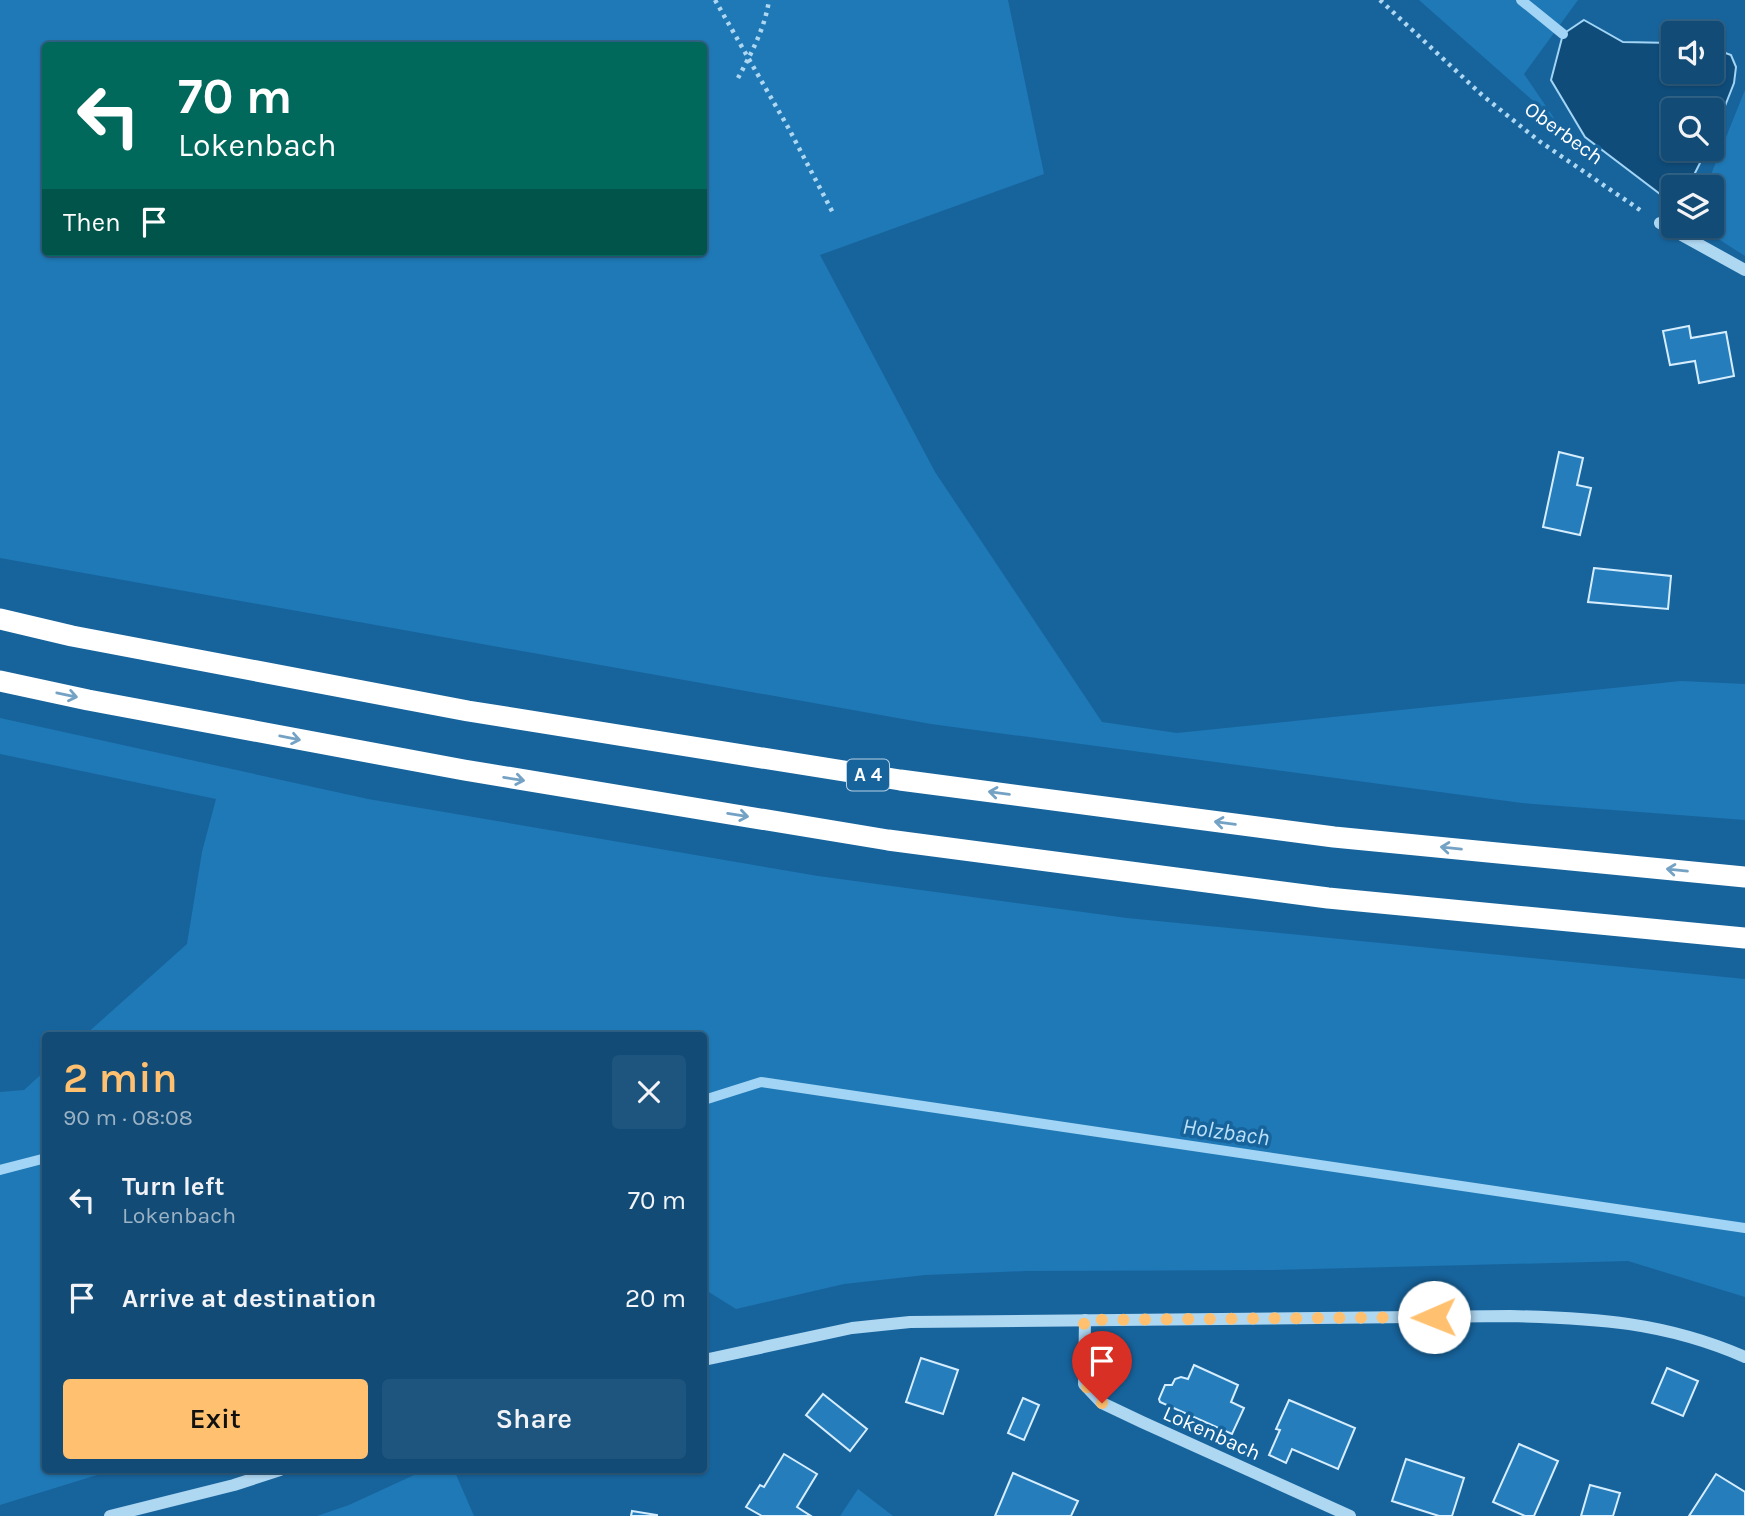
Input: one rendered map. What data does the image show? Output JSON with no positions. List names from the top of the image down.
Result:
{
  "streets": {
    "highway": ["A 4"],
    "street": ["Lokenbach"],
    "path": ["Oberbech"]
  },
  "water": ["Holzbach"],
  "page": {
    "turn": ["70 m", "Lokenbach"],
    "then": "Then",
    "heading": ["2 min", "90 m · 08:08"],
    "list": [
      {
        "name": "Turn left",
        "note": "Lokenbach",
        "value": "70 m"
      },
      {
        "name": "Arrive at destination",
        "value": "20 m"
      }
    ],
    "buttons": ["Exit", "Share"]
  }
}
